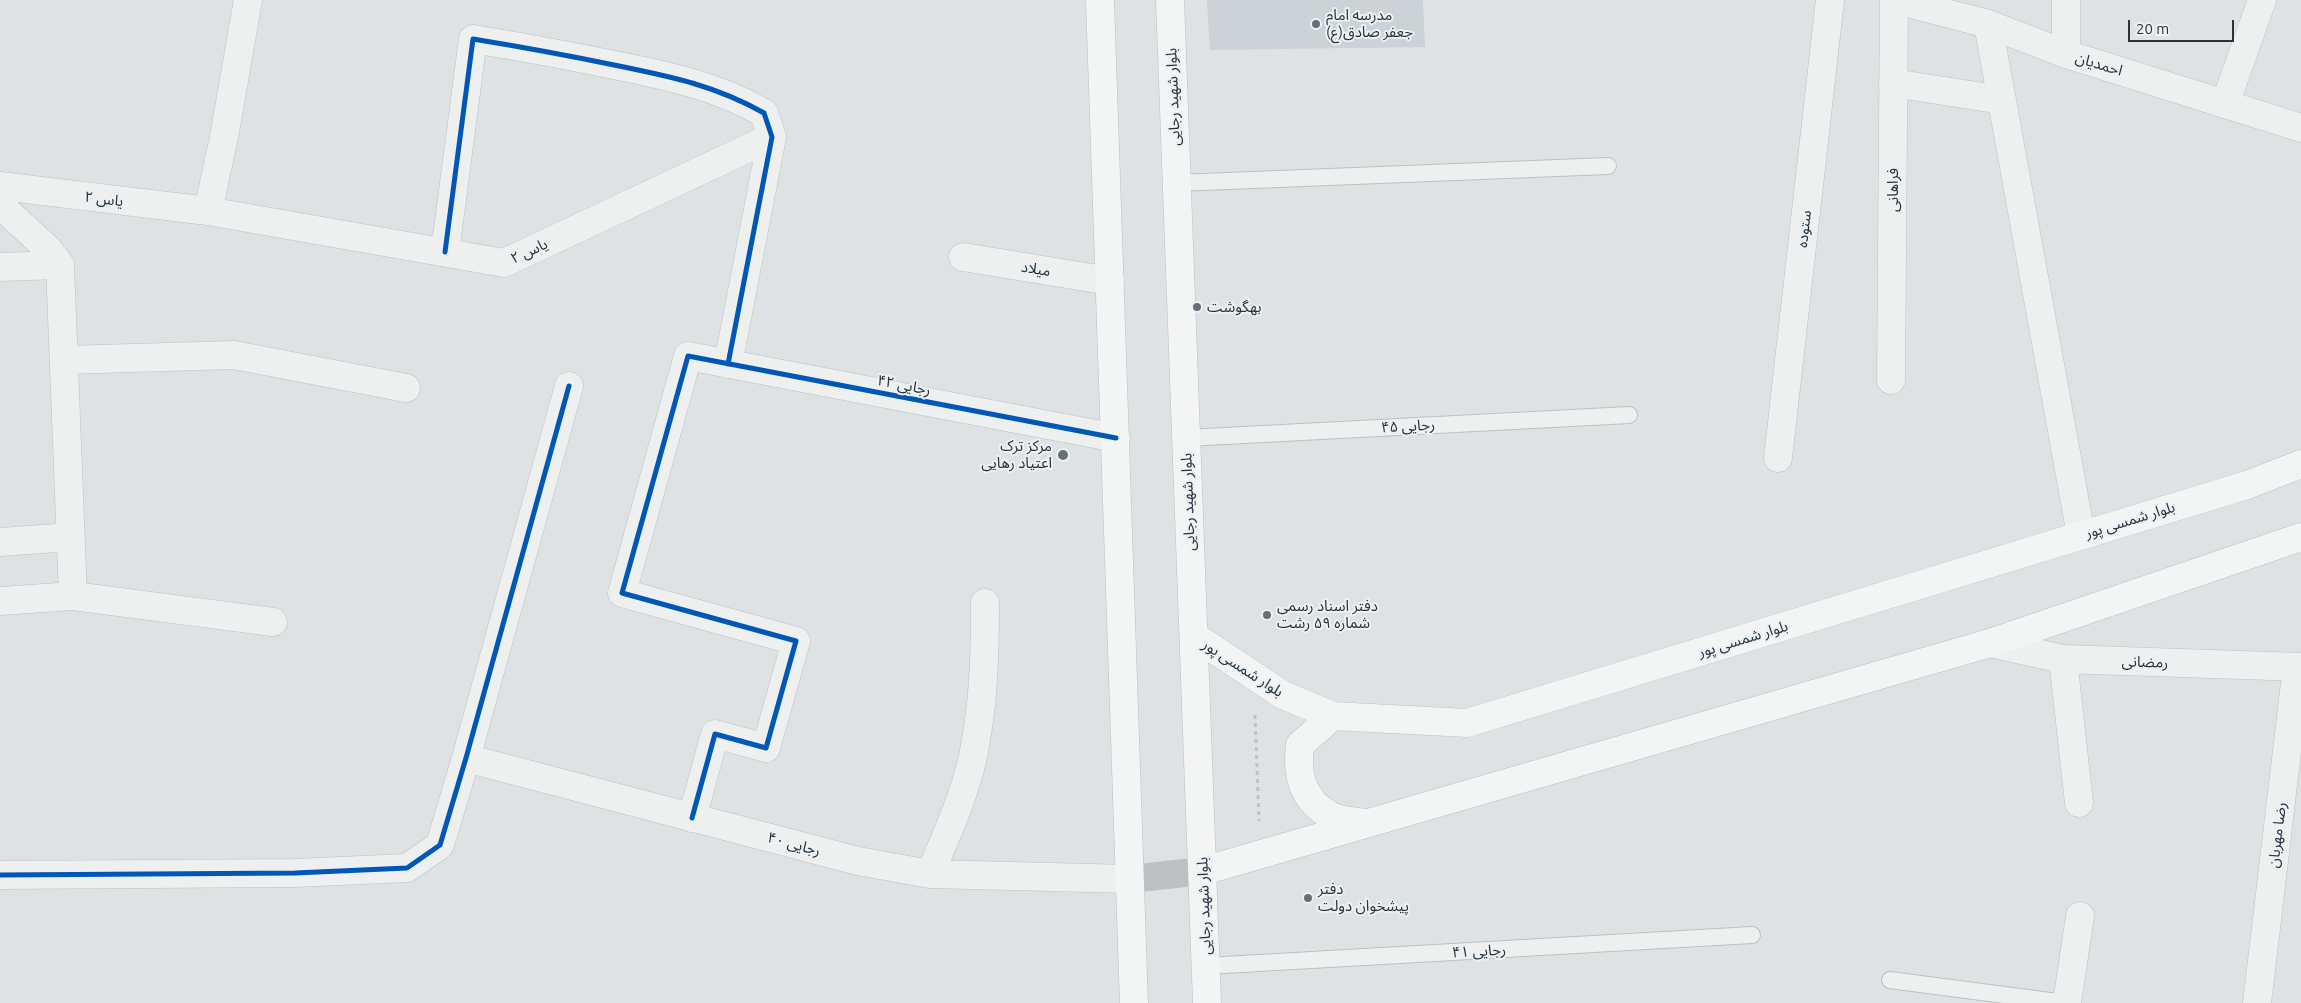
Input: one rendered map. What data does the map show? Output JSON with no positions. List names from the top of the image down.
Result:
{
  "streets": {
    "main road": ["بلوار شهید رجایی", "بلوار شمسی پور"],
    "street": [
      "احمدیان",
      "فراهانی",
      "یاس ۲",
      "ستوده",
      "میلاد",
      "رجایی ۴۲",
      "رمضانی",
      "رضا مهربان",
      "رجایی ۴۰"
    ],
    "lane": ["رجایی ۴۵", "رجایی ۴۱"]
  },
  "crossings": [
    ["احمدیان", "فراهانی"],
    ["بلوار شهید رجایی", "رجایی ۴۵"],
    ["بلوار شهید رجایی", "بلوار شمسی پور"],
    ["بلوار شهید رجایی", "رجایی ۴۱"],
    ["رجایی ۴۲", "رجایی ۴۰"],
    ["رمضانی", "رضا مهربان"]
  ],
  "places": [
    "مدرسه امام جعفر صادق(ع)",
    "بهگوشت",
    "مرکز ترک اعتیاد رهایی",
    "دفتر اسناد رسمی شماره ۵۹ رشت",
    "دفتر پیشخوان دولت"
  ],
  "scale_bar": "20 m"
}
